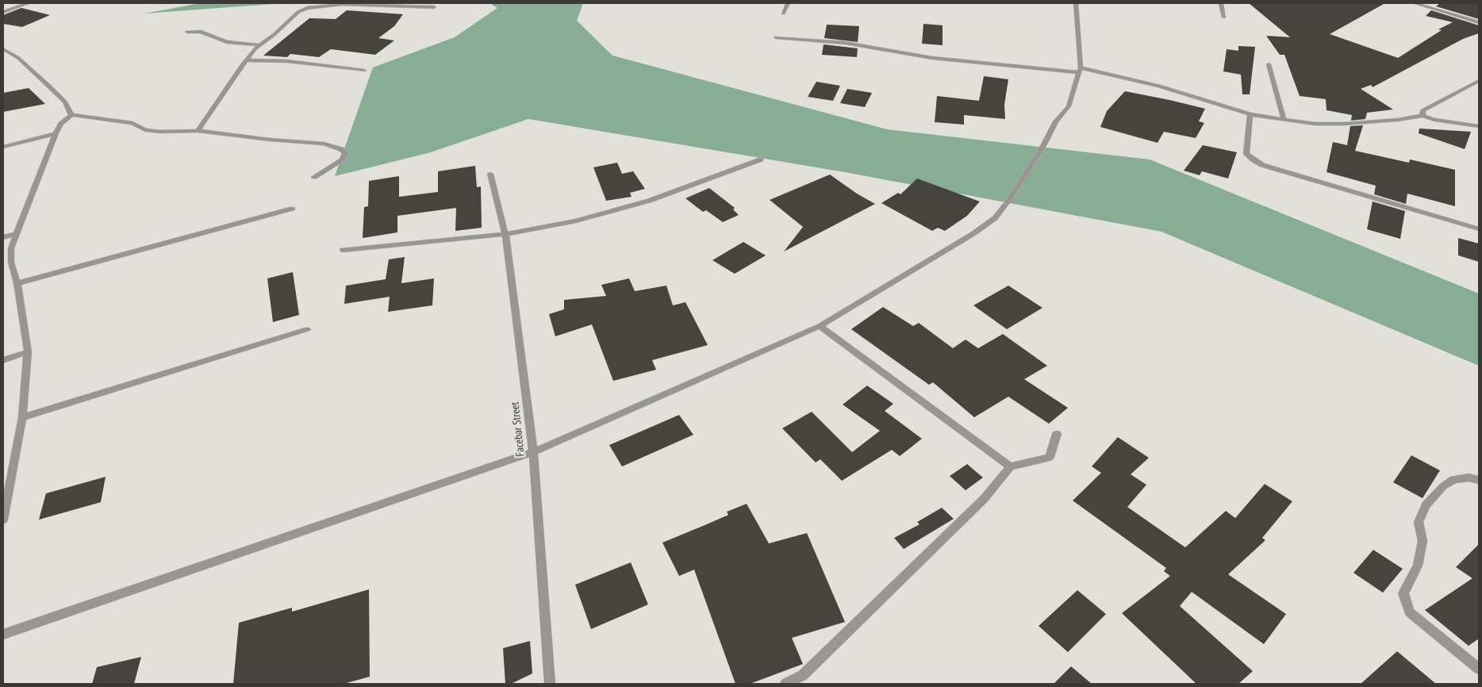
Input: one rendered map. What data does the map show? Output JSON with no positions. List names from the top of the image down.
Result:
{
  "streets": {
    "street": ["Facebar Street"]
  }
}
